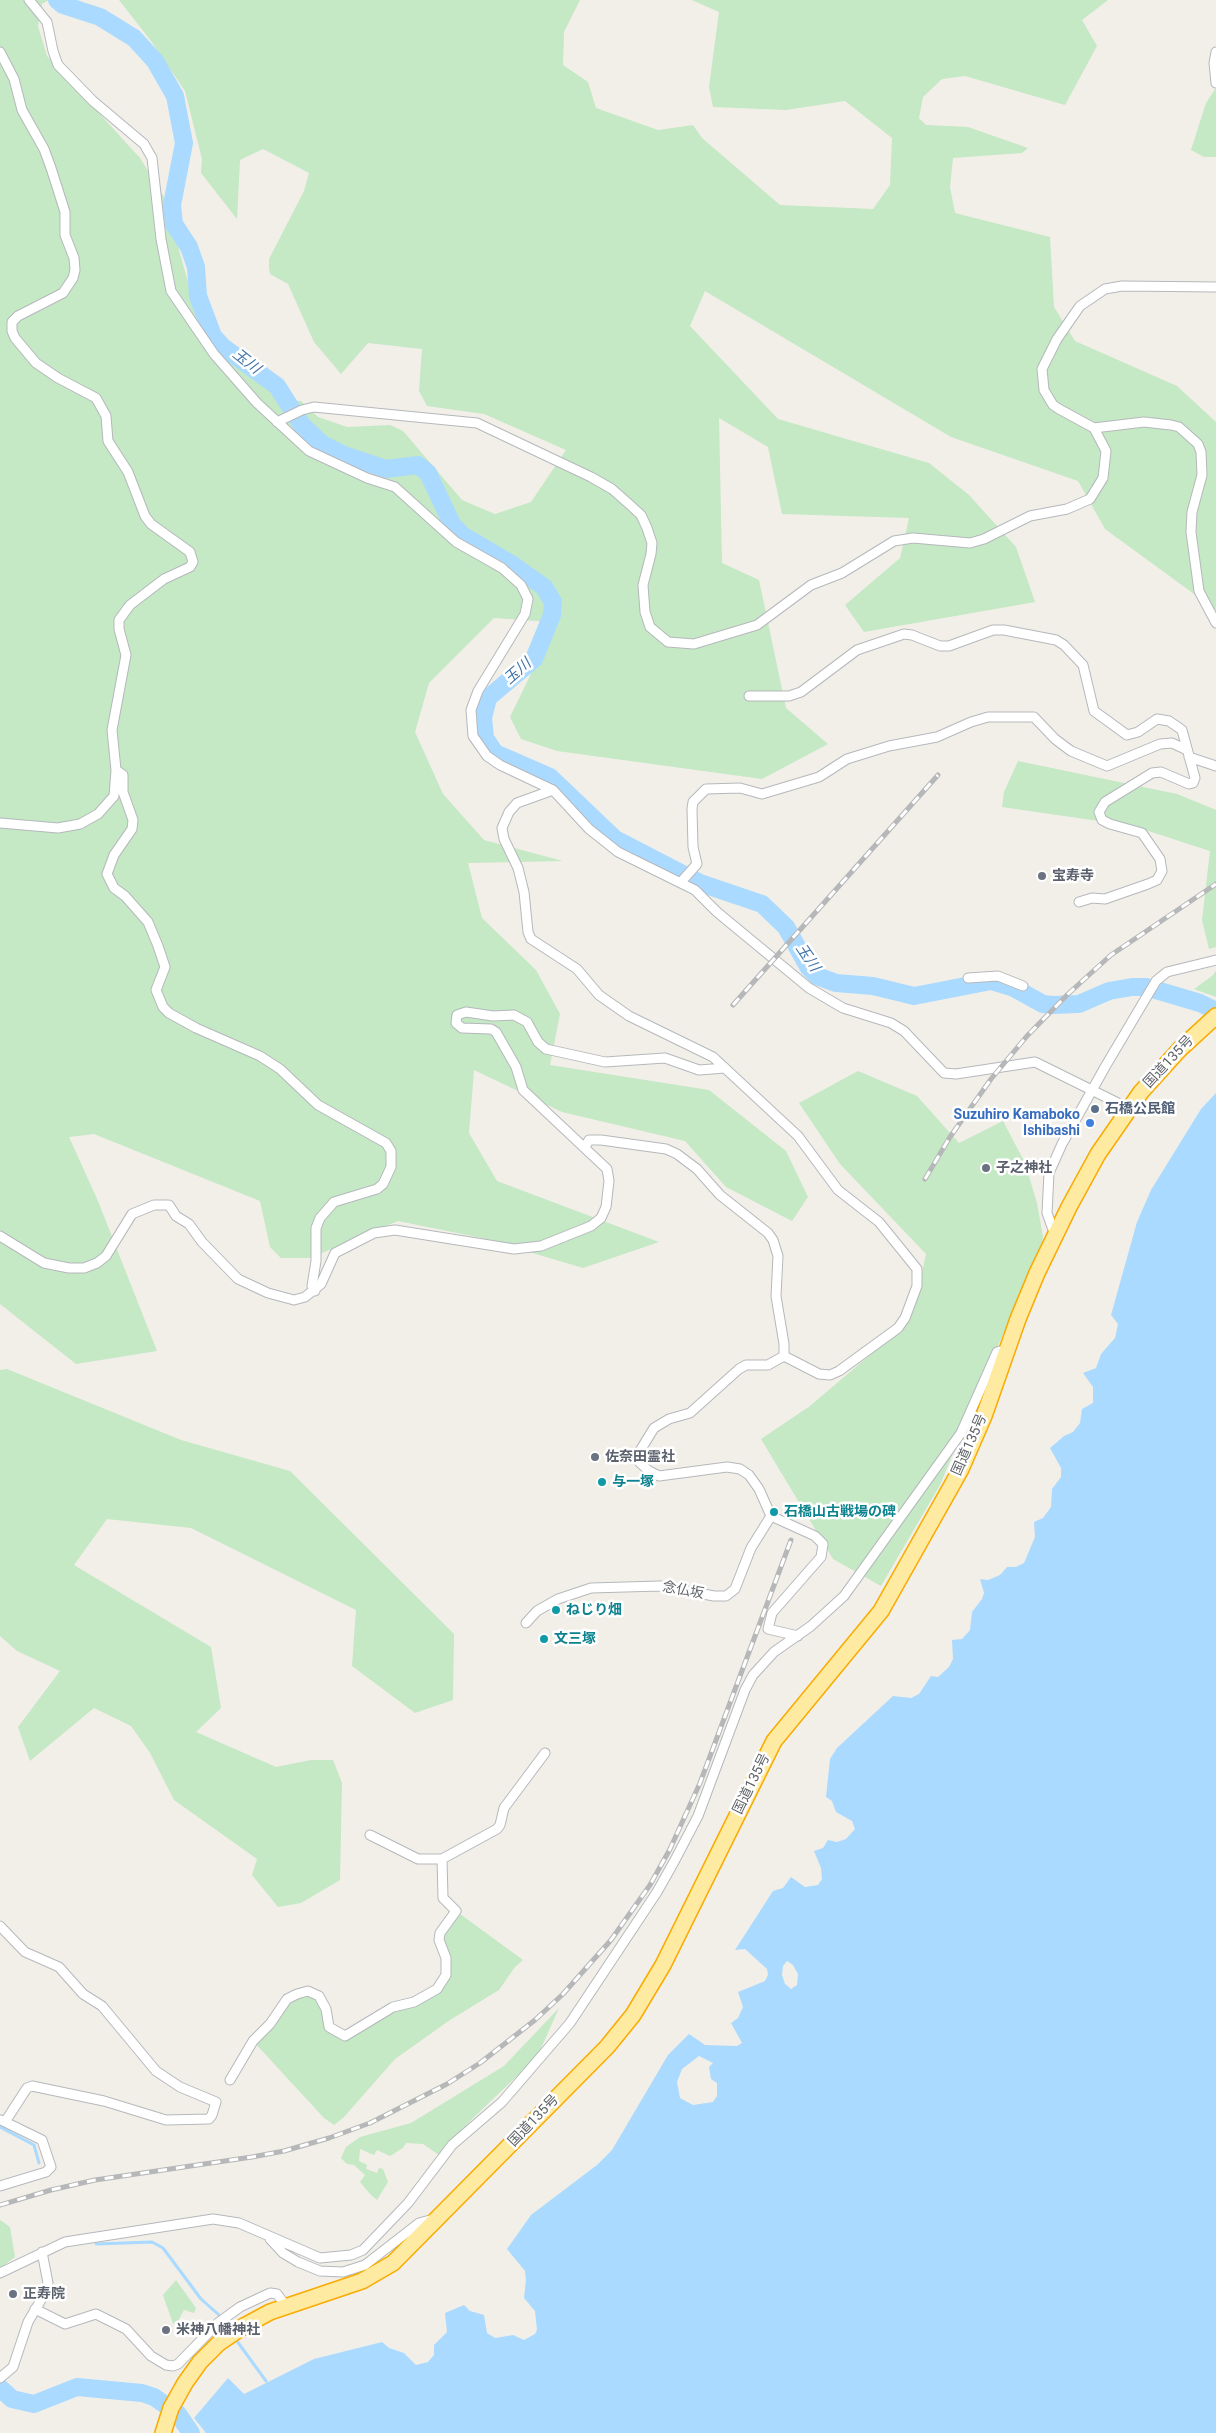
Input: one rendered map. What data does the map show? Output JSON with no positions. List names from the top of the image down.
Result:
{
  "streets": {
    "highway": ["国道135号"],
    "street": ["念仏坂"]
  },
  "water": ["玉川"],
  "places": [
    "宝寿寺",
    "石橋公民館",
    "Suzuhiro Kamaboko Ishibashi",
    "子之神社",
    "佐奈田霊社",
    "与一塚",
    "石橋山古戦場の碑",
    "ねじり畑",
    "文三塚",
    "正寿院",
    "米神八幡神社"
  ]
}
